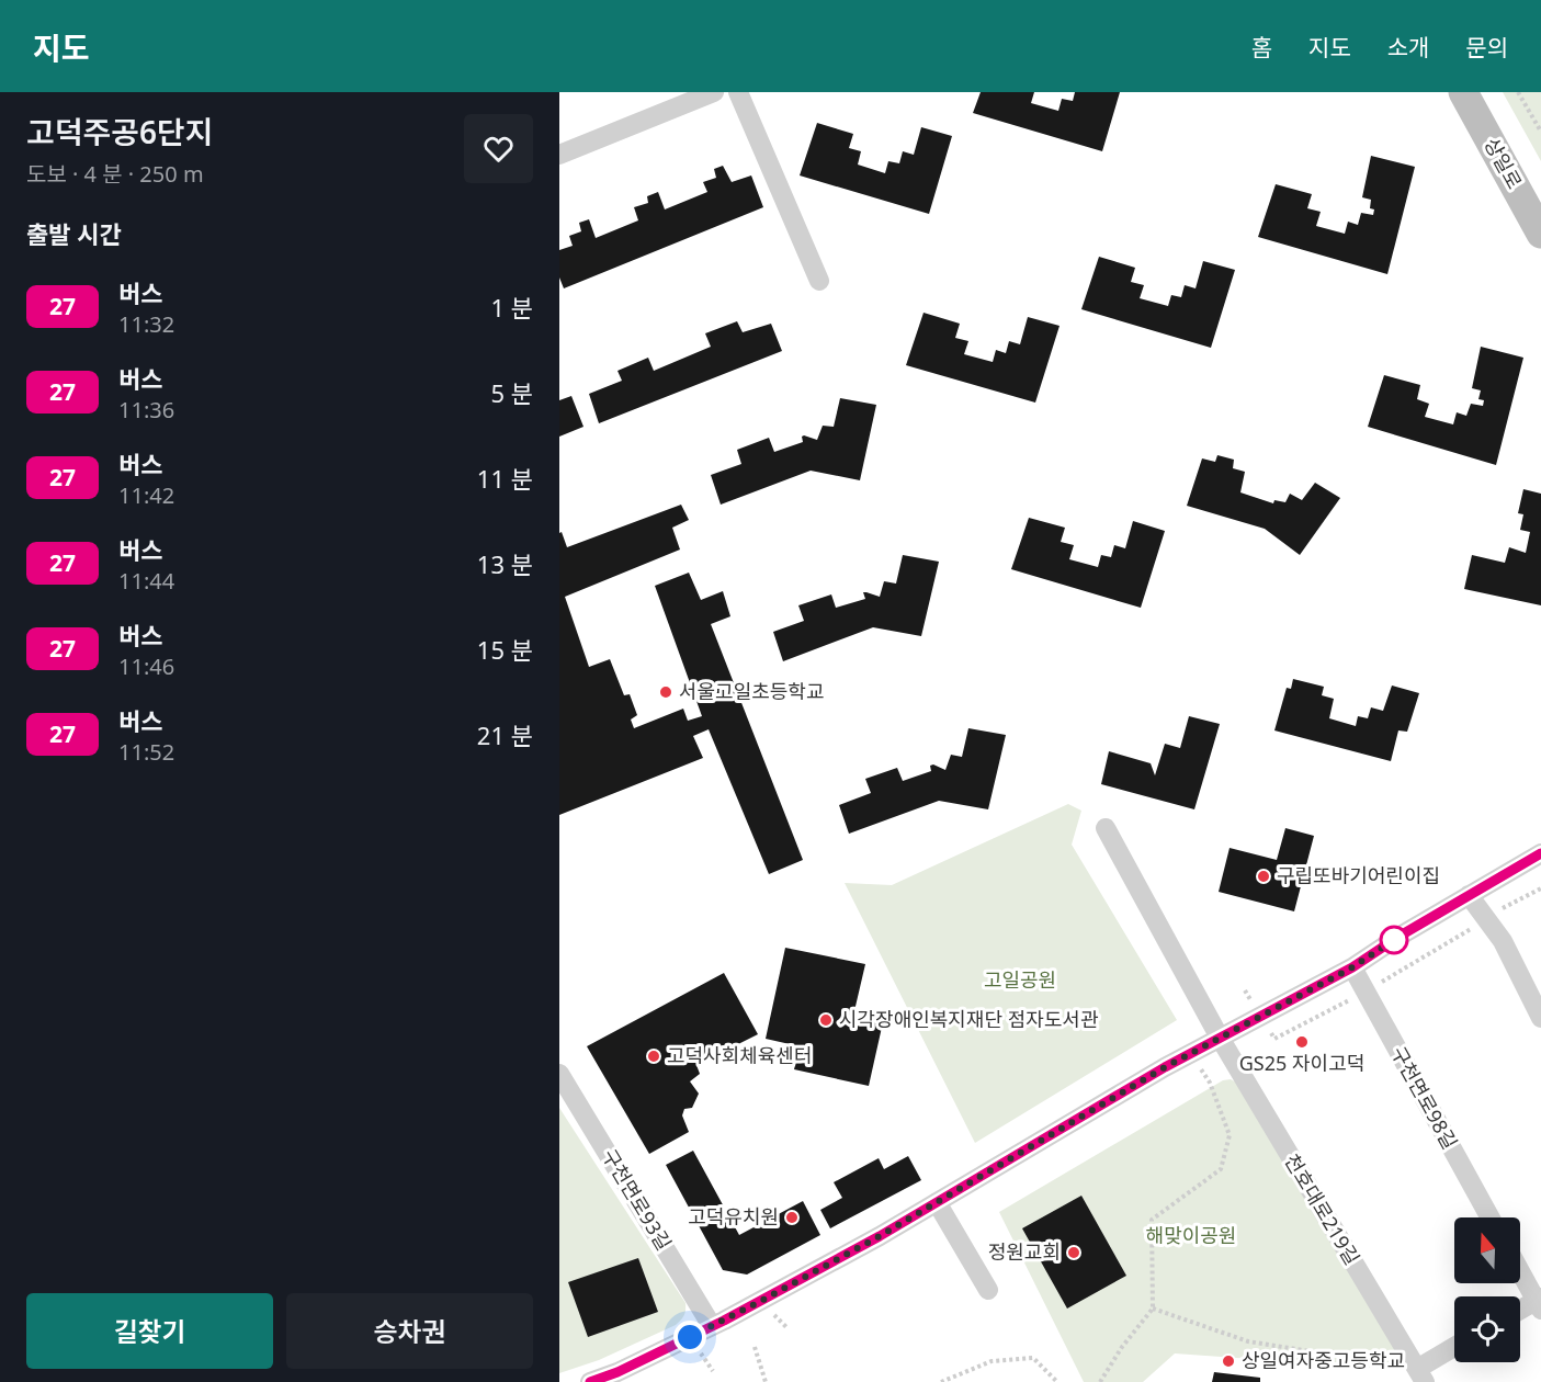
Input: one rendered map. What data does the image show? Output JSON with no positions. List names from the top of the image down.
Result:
{
  "streets": {
    "main road": ["상일로"],
    "street": ["구천면로98길", "구천면로93길", "천호대로219길"]
  },
  "parks": ["고일공원", "해맞이공원"],
  "places": [
    "서울고일초등학교",
    "구립또바기어린이집",
    "시각장애인복지재단 점자도서관",
    "GS25 자이고덕",
    "고덕사회체육센터",
    "고덕유치원",
    "정원교회",
    "상일여자중고등학교"
  ],
  "lines": ["bus line 27"],
  "north": "top",
  "page": {
    "header": "지도",
    "nav": [
      "홈",
      "지도",
      "소개",
      "문의"
    ],
    "heading": [
      ["고덕주공6단지", "도보 · 4 분 · 250 m"],
      "출발 시간"
    ],
    "list": [
      {
        "mark": "27",
        "name": "버스",
        "note": "11:32",
        "value": "1 분"
      },
      {
        "mark": "27",
        "name": "버스",
        "note": "11:36",
        "value": "5 분"
      },
      {
        "mark": "27",
        "name": "버스",
        "note": "11:42",
        "value": "11 분"
      },
      {
        "mark": "27",
        "name": "버스",
        "note": "11:44",
        "value": "13 분"
      },
      {
        "mark": "27",
        "name": "버스",
        "note": "11:46",
        "value": "15 분"
      },
      {
        "mark": "27",
        "name": "버스",
        "note": "11:52",
        "value": "21 분"
      }
    ],
    "buttons": ["길찾기", "승차권"]
  }
}
